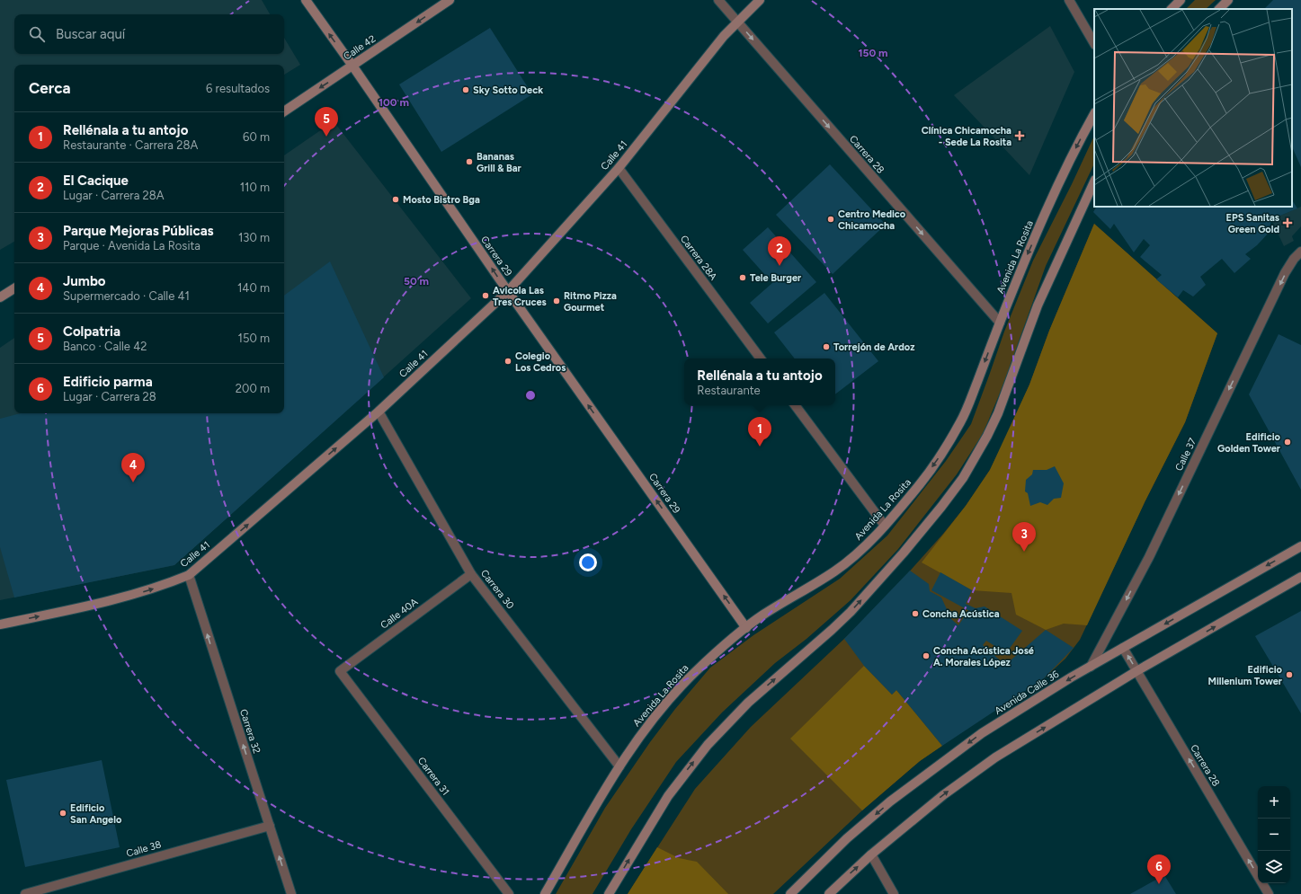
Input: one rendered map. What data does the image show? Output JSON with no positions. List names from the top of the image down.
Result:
{
  "streets": {
    "main road": [
      "Calle 42",
      "Calle 41",
      "Carrera 29",
      "Avenida La Rosita",
      "Avenida Calle 36"
    ],
    "street": [
      "Carrera 28",
      "Carrera 28A",
      "Calle 37",
      "Carrera 30",
      "Calle 40A",
      "Carrera 32",
      "Carrera 31",
      "Calle 38"
    ]
  },
  "crossings": [
    ["Calle 42", "Carrera 29"],
    ["Carrera 28", "Calle 41"],
    ["Carrera 28", "Avenida La Rosita"],
    ["Carrera 28", "Avenida Calle 36"],
    ["Calle 41", "Carrera 29"],
    ["Calle 41", "Carrera 28A"],
    ["Calle 41", "Carrera 30"],
    ["Calle 41", "Carrera 32"],
    ["Carrera 29", "Avenida La Rosita"],
    ["Avenida La Rosita", "Carrera 30"],
    ["Calle 37", "Avenida Calle 36"],
    ["Carrera 30", "Calle 40A"],
    ["Calle 40A", "Carrera 31"],
    ["Carrera 32", "Calle 38"]
  ],
  "one_way": [
    "Calle 42",
    "Calle 41",
    "Carrera 29",
    "Calle 37",
    "Carrera 32"
  ],
  "places": {
    "other": [
      "Sky Sotto Deck",
      "Bananas Grill & Bar",
      "Mosto Bistro Bga",
      "Centro Medico Chicamocha",
      "Tele Burger",
      "Avicola Las Tres Cruces",
      "Ritmo Pizza Gourmet",
      "Torrejón de Ardoz",
      "Colegio Los Cedros",
      "Edificio Golden Tower",
      "Concha Acústica",
      "Concha Acústica José A. Morales López",
      "Edificio Millenium Tower",
      "Edificio San Angelo"
    ],
    "health": ["Clínica Chicamocha - Sede La Rosita", "EPS Sanitas Green Gold"]
  },
  "page": {
    "search": "Buscar aquí",
    "heading": ["Cerca", "6 resultados"],
    "pins": [
      "5",
      "2",
      "1",
      "4",
      "3",
      "6"
    ],
    "list": [
      {
        "mark": "1",
        "name": "Rellénala a tu antojo",
        "note": "Restaurante · Carrera 28A",
        "value": "60 m"
      },
      {
        "mark": "2",
        "name": "El Cacique",
        "note": "Lugar · Carrera 28A",
        "value": "110 m"
      },
      {
        "mark": "3",
        "name": "Parque Mejoras Públicas",
        "note": "Parque · Avenida La Rosita",
        "value": "130 m"
      },
      {
        "mark": "4",
        "name": "Jumbo",
        "note": "Supermercado · Calle 41",
        "value": "140 m"
      },
      {
        "mark": "5",
        "name": "Colpatria",
        "note": "Banco · Calle 42",
        "value": "150 m"
      },
      {
        "mark": "6",
        "name": "Edificio parma",
        "note": "Lugar · Carrera 28",
        "value": "200 m"
      }
    ],
    "popup": ["Rellénala a tu antojo", "Restaurante"],
    "map_buttons": ["+", "−"]
  },
  "rings": ["150 m", "100 m", "50 m"]
}
